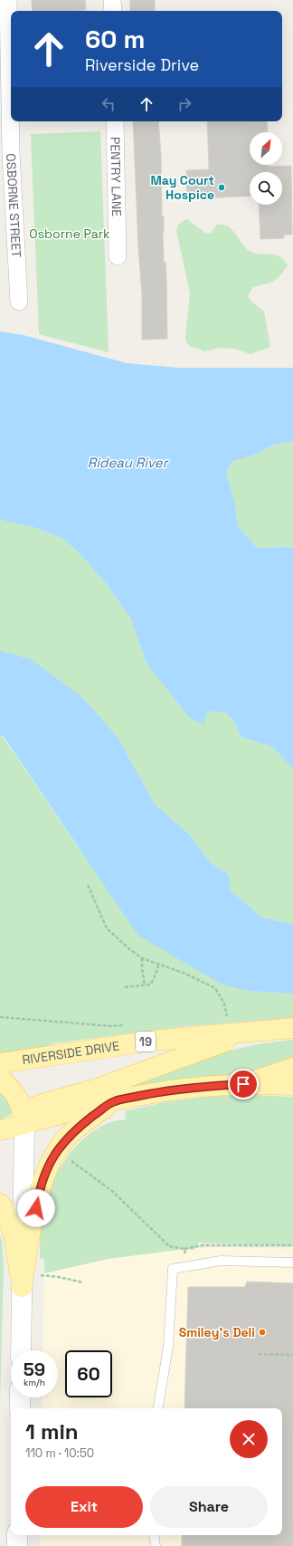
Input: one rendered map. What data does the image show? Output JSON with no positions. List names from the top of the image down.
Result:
{
  "streets": {
    "main road": ["19", "RIVERSIDE DRIVE"],
    "street": ["PENTRY LANE", "OSBORNE STREET"]
  },
  "water": ["Rideau River"],
  "parks": ["Osborne Park"],
  "places": ["May Court Hospice", "Smiley's Deli"],
  "north": "top right",
  "page": {
    "turn": ["60 m", "Riverside Drive"],
    "speed": "59 km/h",
    "limit": "60",
    "heading": ["1 min", "110 m · 10:50"],
    "buttons": ["Exit", "Share"]
  }
}
